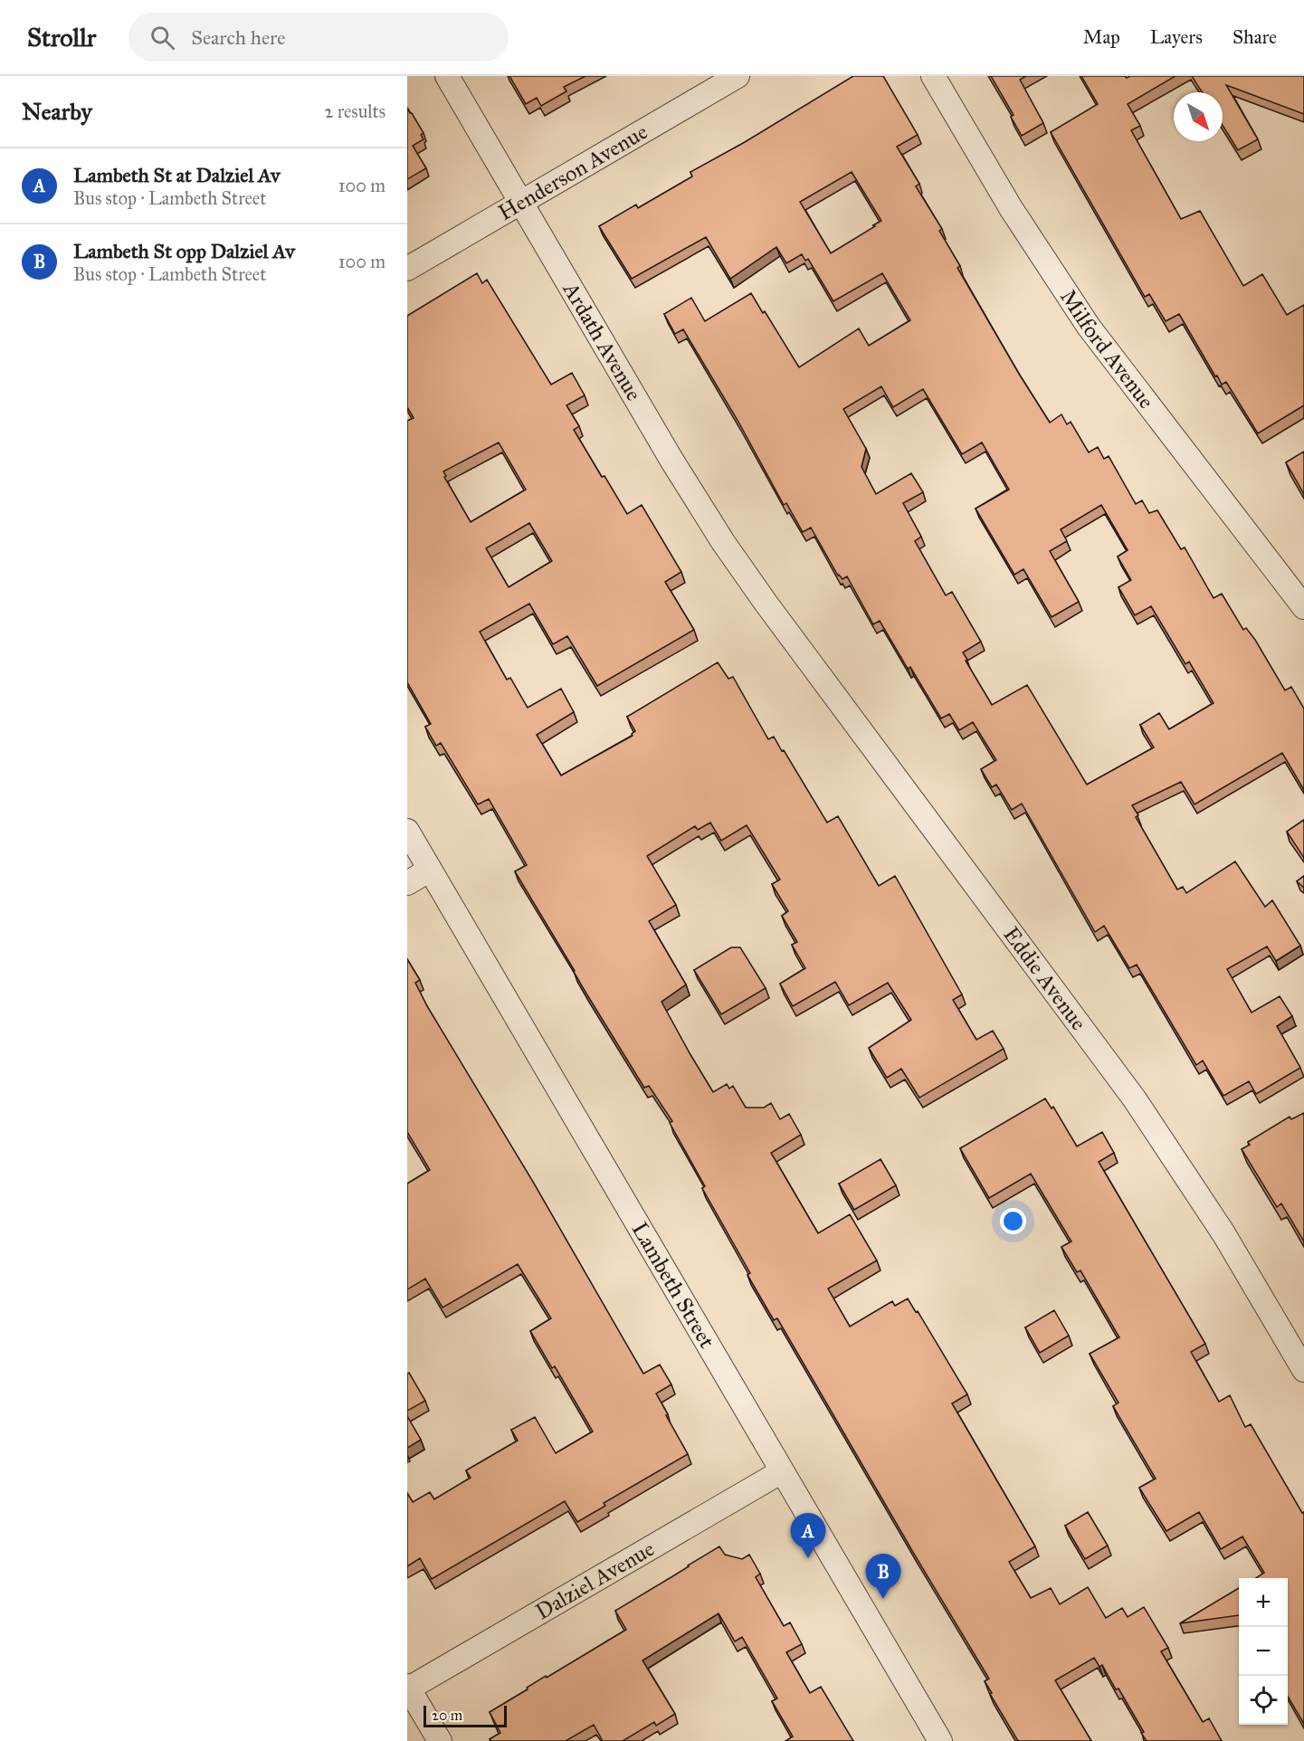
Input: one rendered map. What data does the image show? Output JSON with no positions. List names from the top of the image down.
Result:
{
  "streets": {
    "street": [
      "Henderson Avenue",
      "Ardath Avenue",
      "Milford Avenue",
      "Eddie Avenue",
      "Lambeth Street",
      "Dalziel Avenue"
    ]
  },
  "crossings": [
    ["Henderson Avenue", "Ardath Avenue"],
    ["Ardath Avenue", "Eddie Avenue"],
    ["Lambeth Street", "Dalziel Avenue"]
  ],
  "scale_bar": "20 m",
  "north": "bottom right",
  "page": {
    "header": "Strollr",
    "search": "Search here",
    "nav": ["Map", "Layers", "Share"],
    "heading": ["Nearby", "2 results"],
    "list": [
      {
        "mark": "A",
        "name": "Lambeth St at Dalziel Av",
        "note": "Bus stop · Lambeth Street",
        "value": "100 m"
      },
      {
        "mark": "B",
        "name": "Lambeth St opp Dalziel Av",
        "note": "Bus stop · Lambeth Street",
        "value": "100 m"
      }
    ],
    "pins": ["A", "B"],
    "map_buttons": ["+", "−"],
    "scale": "20 m"
  }
}
